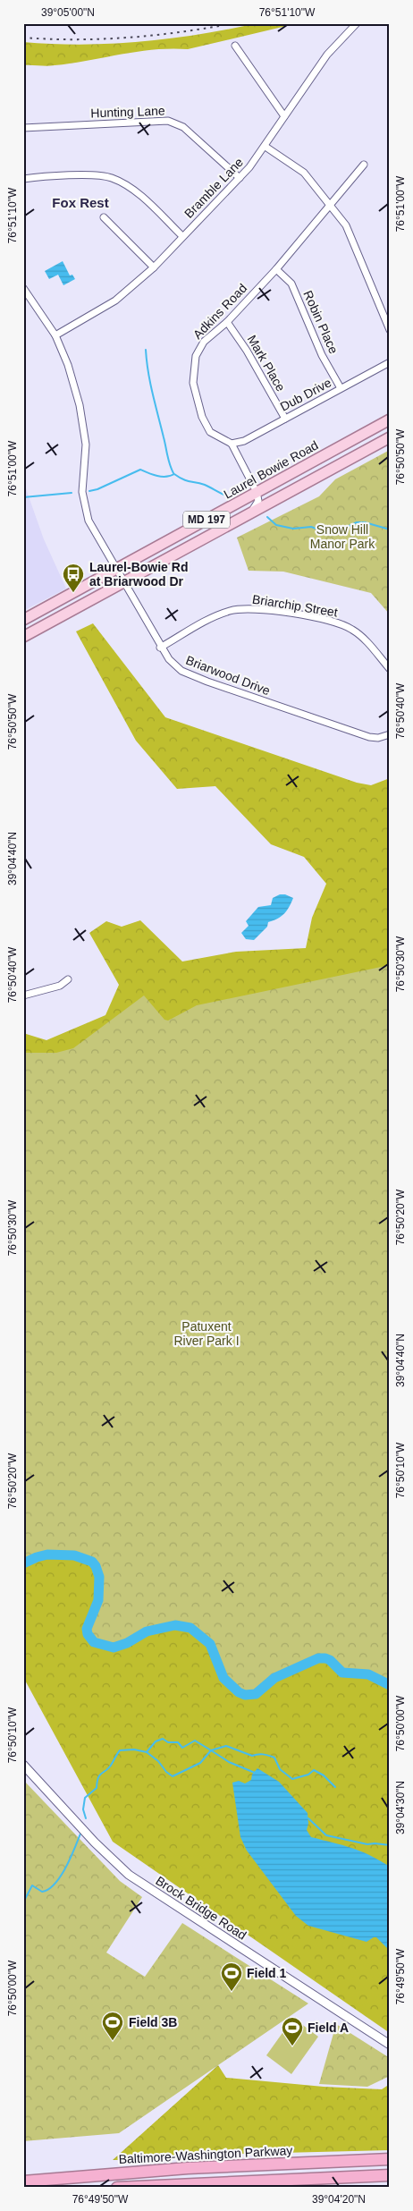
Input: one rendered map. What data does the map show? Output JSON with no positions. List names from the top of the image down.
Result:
{
  "streets": {
    "highway": ["Baltimore-Washington Parkway"],
    "main road": ["Laurel Bowie Road", "MD 197"],
    "street": [
      "Hunting Lane",
      "Bramble Lane",
      "Adkins Road",
      "Robin Place",
      "Mark Place",
      "Dub Drive",
      "Briarchip Street",
      "Briarwood Drive",
      "Brock Bridge Road"
    ]
  },
  "crossings": [
    ["Hunting Lane", "Bramble Lane"],
    ["Bramble Lane", "Briarwood Drive"],
    ["Adkins Road", "Robin Place"],
    ["Adkins Road", "Mark Place"],
    ["Adkins Road", "Dub Drive"],
    ["Robin Place", "Dub Drive"],
    ["Mark Place", "Dub Drive"],
    ["Laurel Bowie Road", "Briarwood Drive"],
    ["MD 197", "Briarwood Drive"],
    ["Briarchip Street", "Briarwood Drive"]
  ],
  "districts": ["Fox Rest"],
  "parks": ["Snow Hill Manor Park", "Patuxent River Park I"],
  "places": {
    "bus stop": ["Laurel-Bowie Rd at Briarwood Dr"],
    "sports": ["Field 1", "Field 3B", "Field A"]
  },
  "coordinates": [
    "39°05'00\"N",
    "76°51'10\"W",
    "76°51'00\"W",
    "76°50'50\"W",
    "76°50'40\"W",
    "39°04'40\"N",
    "76°50'30\"W",
    "76°50'20\"W",
    "76°50'10\"W",
    "76°50'00\"W",
    "39°04'30\"N",
    "76°49'50\"W",
    "39°04'20\"N"
  ]
}
